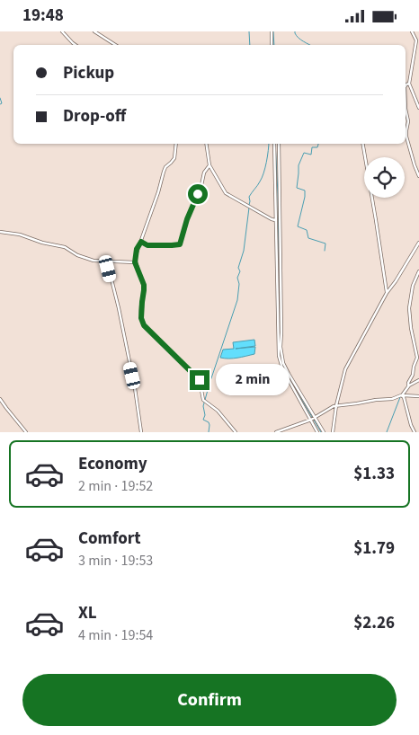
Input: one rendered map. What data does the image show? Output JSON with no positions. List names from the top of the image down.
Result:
{
  "page": {
    "status": "19:48",
    "banner": ["Pickup", "Drop-off"],
    "bubble": "2 min",
    "list": [
      {
        "name": "Economy",
        "note": "2 min · 19:52",
        "value": "$1.33"
      },
      {
        "name": "Comfort",
        "note": "3 min · 19:53",
        "value": "$1.79"
      },
      {
        "name": "XL",
        "note": "4 min · 19:54",
        "value": "$2.26"
      }
    ],
    "buttons": "Confirm"
  }
}
